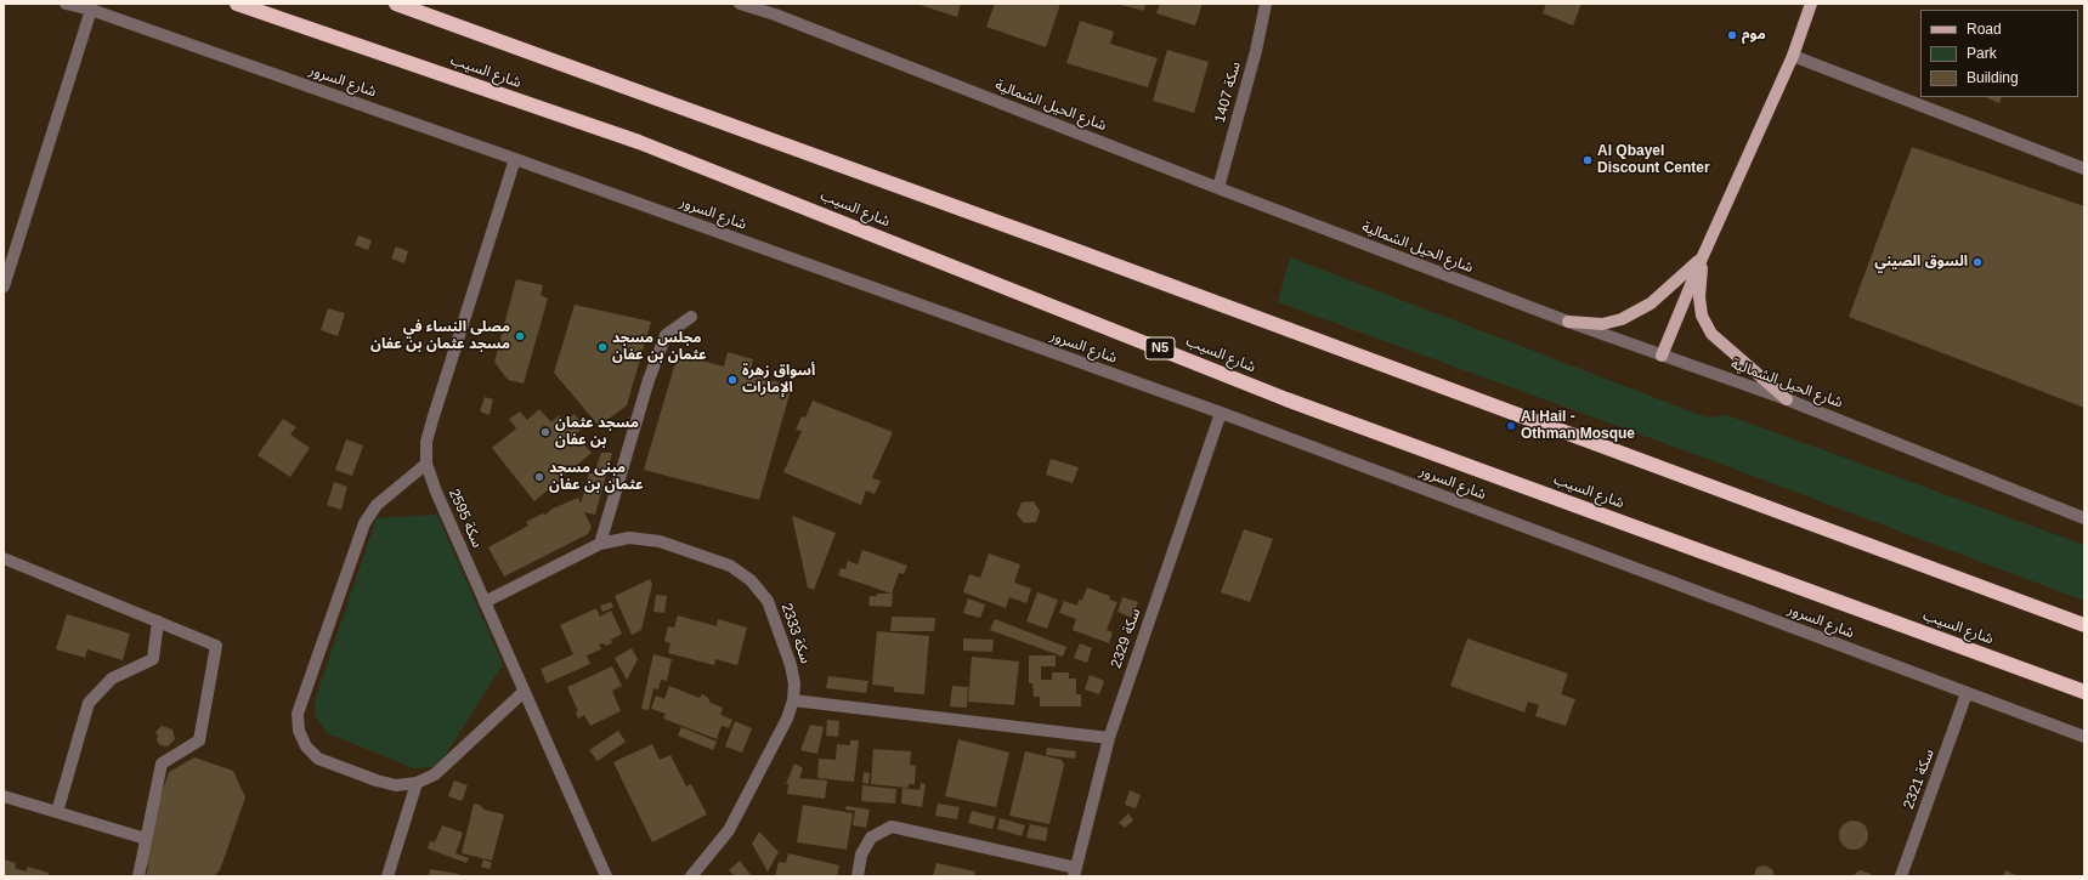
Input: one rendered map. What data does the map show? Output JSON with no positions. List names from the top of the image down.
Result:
{
  "streets": {
    "highway": ["شارع السيب", "N5"],
    "street": [
      "شارع السرور",
      "سكة 1407",
      "شارع الحيل الشمالية",
      "سكة 2595",
      "سكة 2333",
      "سكة 2329",
      "سكة 2321"
    ]
  },
  "crossings": [
    ["شارع السرور", "سكة 2595"],
    ["شارع السرور", "سكة 2329"],
    ["شارع السرور", "سكة 2321"],
    ["سكة 1407", "شارع الحيل الشمالية"],
    ["سكة 2595", "سكة 2333"]
  ],
  "places": [
    "موم",
    "Al Qbayel Discount Center",
    "السوق الصيني",
    "مصلى النساء في مسجد عثمان بن عفان",
    "مجلس مسجد عثمان بن عفان",
    "أسواق زهرة الإمارات",
    "Al Hail - Othman Mosque",
    "مسجد عثمان بن عفان",
    "مبنى مسجد عثمان بن عفان"
  ],
  "legend": ["Road", "Park", "Building"]
}
